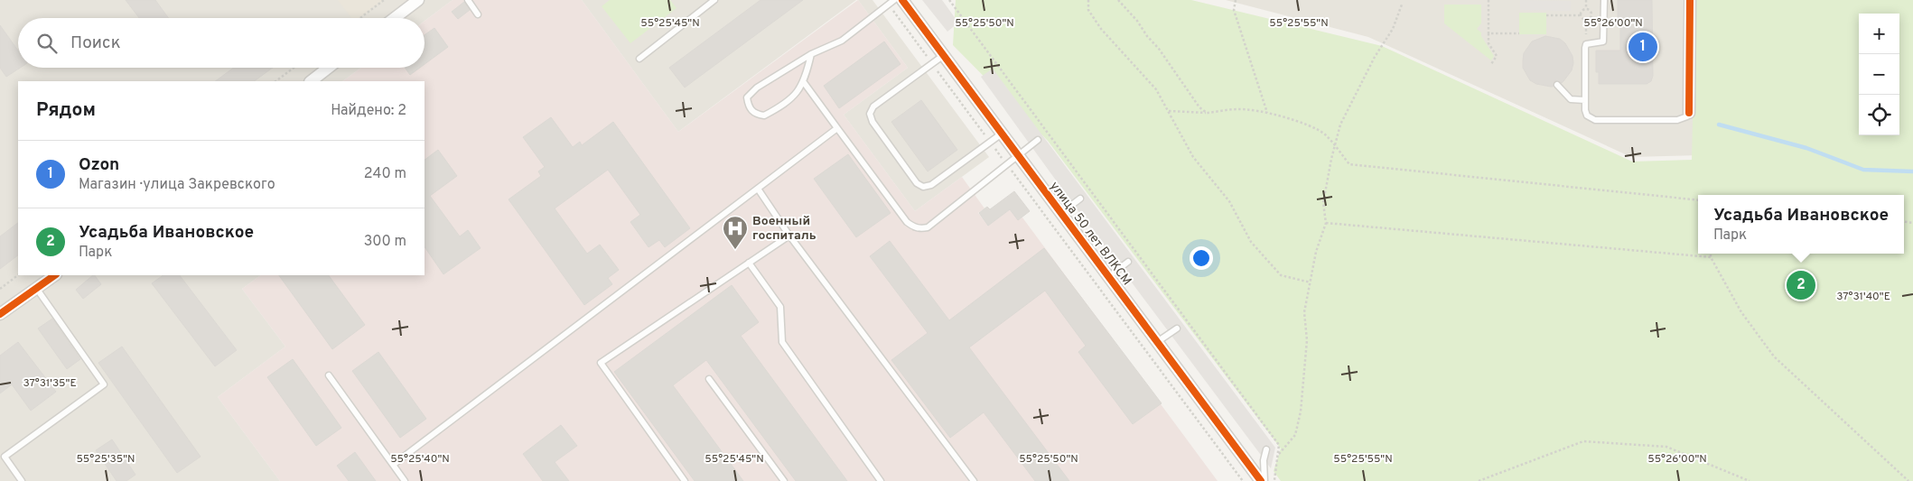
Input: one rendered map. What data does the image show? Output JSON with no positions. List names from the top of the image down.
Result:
{
  "streets": {
    "street": ["улица 50 лет ВЛКСМ"]
  },
  "places": {
    "hospital": ["Военный госпиталь"]
  },
  "page": {
    "map_buttons": ["+", "−"],
    "search": "Поиск",
    "pins": ["1", "2"],
    "heading": ["Рядом", "Найдено: 2"],
    "list": [
      {
        "mark": "1",
        "name": "Ozon",
        "note": "Магазин · улица Закревского",
        "value": "240 m"
      },
      {
        "mark": "2",
        "name": "Усадьба Ивановское",
        "note": "Парк",
        "value": "300 m"
      }
    ],
    "popup": ["Усадьба Ивановское", "Парк"]
  },
  "coordinates": [
    "55°25'45\"N",
    "55°25'50\"N",
    "55°25'55\"N",
    "55°26'00\"N",
    "37°31'40\"E",
    "37°31'35\"E",
    "55°25'35\"N",
    "55°25'40\"N"
  ]
}
